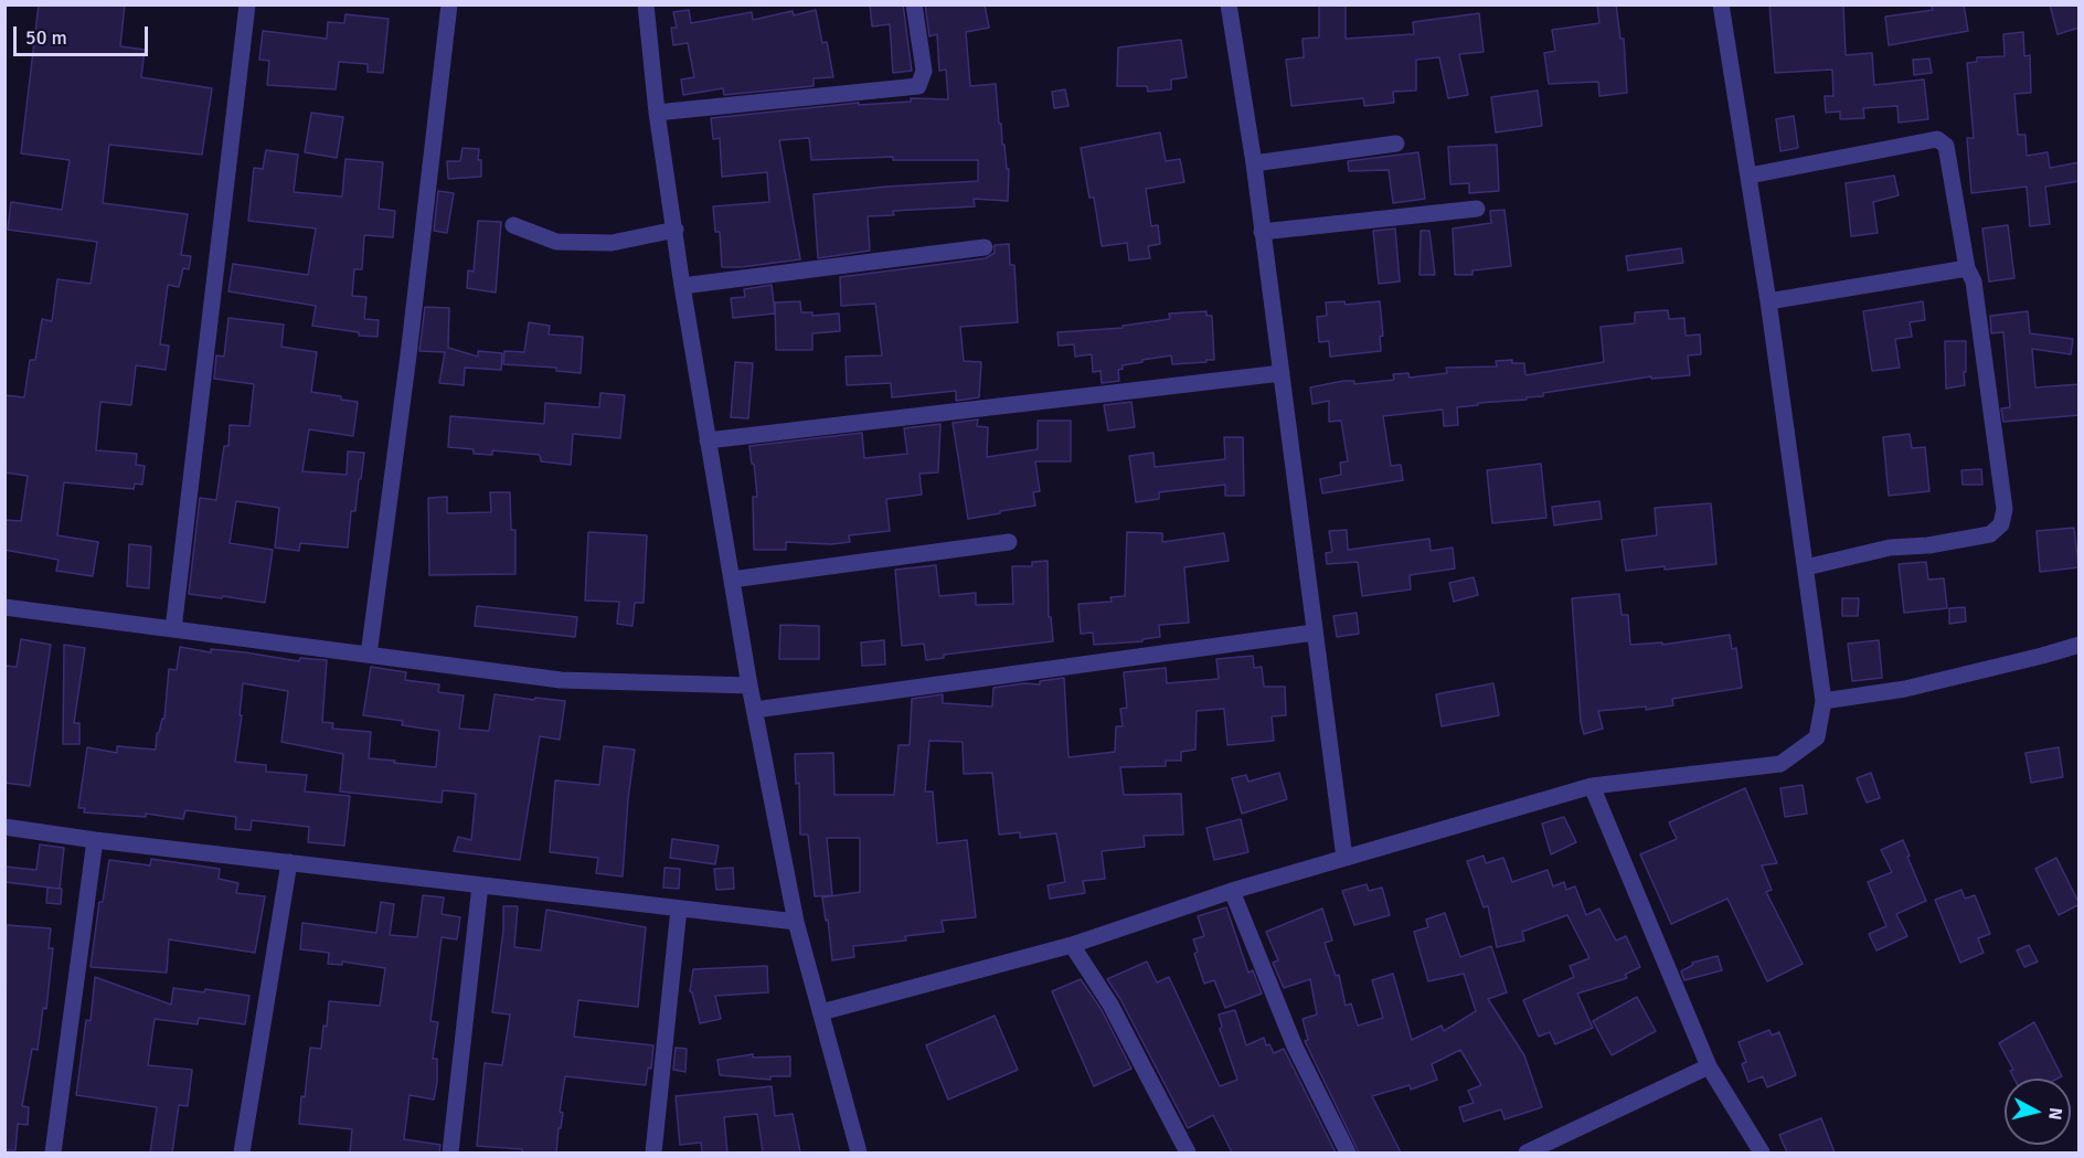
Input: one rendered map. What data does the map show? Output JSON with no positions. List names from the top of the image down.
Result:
{
  "scale_bar": "50 m",
  "north": "right"
}
